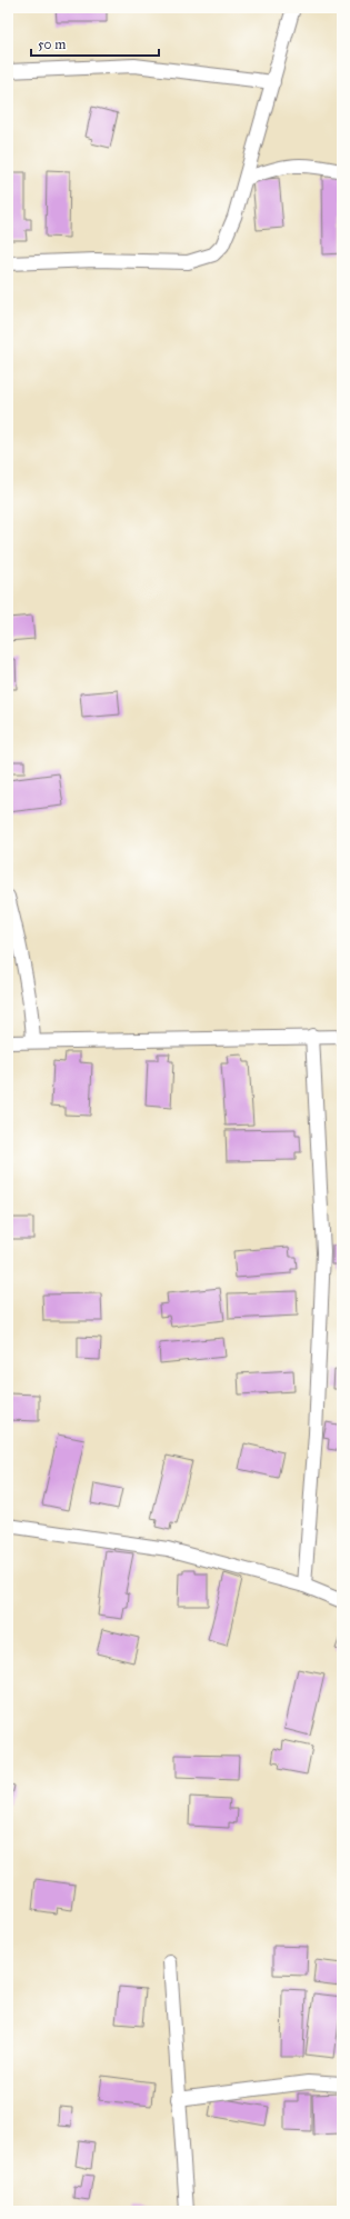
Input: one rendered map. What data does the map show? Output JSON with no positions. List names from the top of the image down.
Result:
{
  "scale_bar": "50 m"
}
